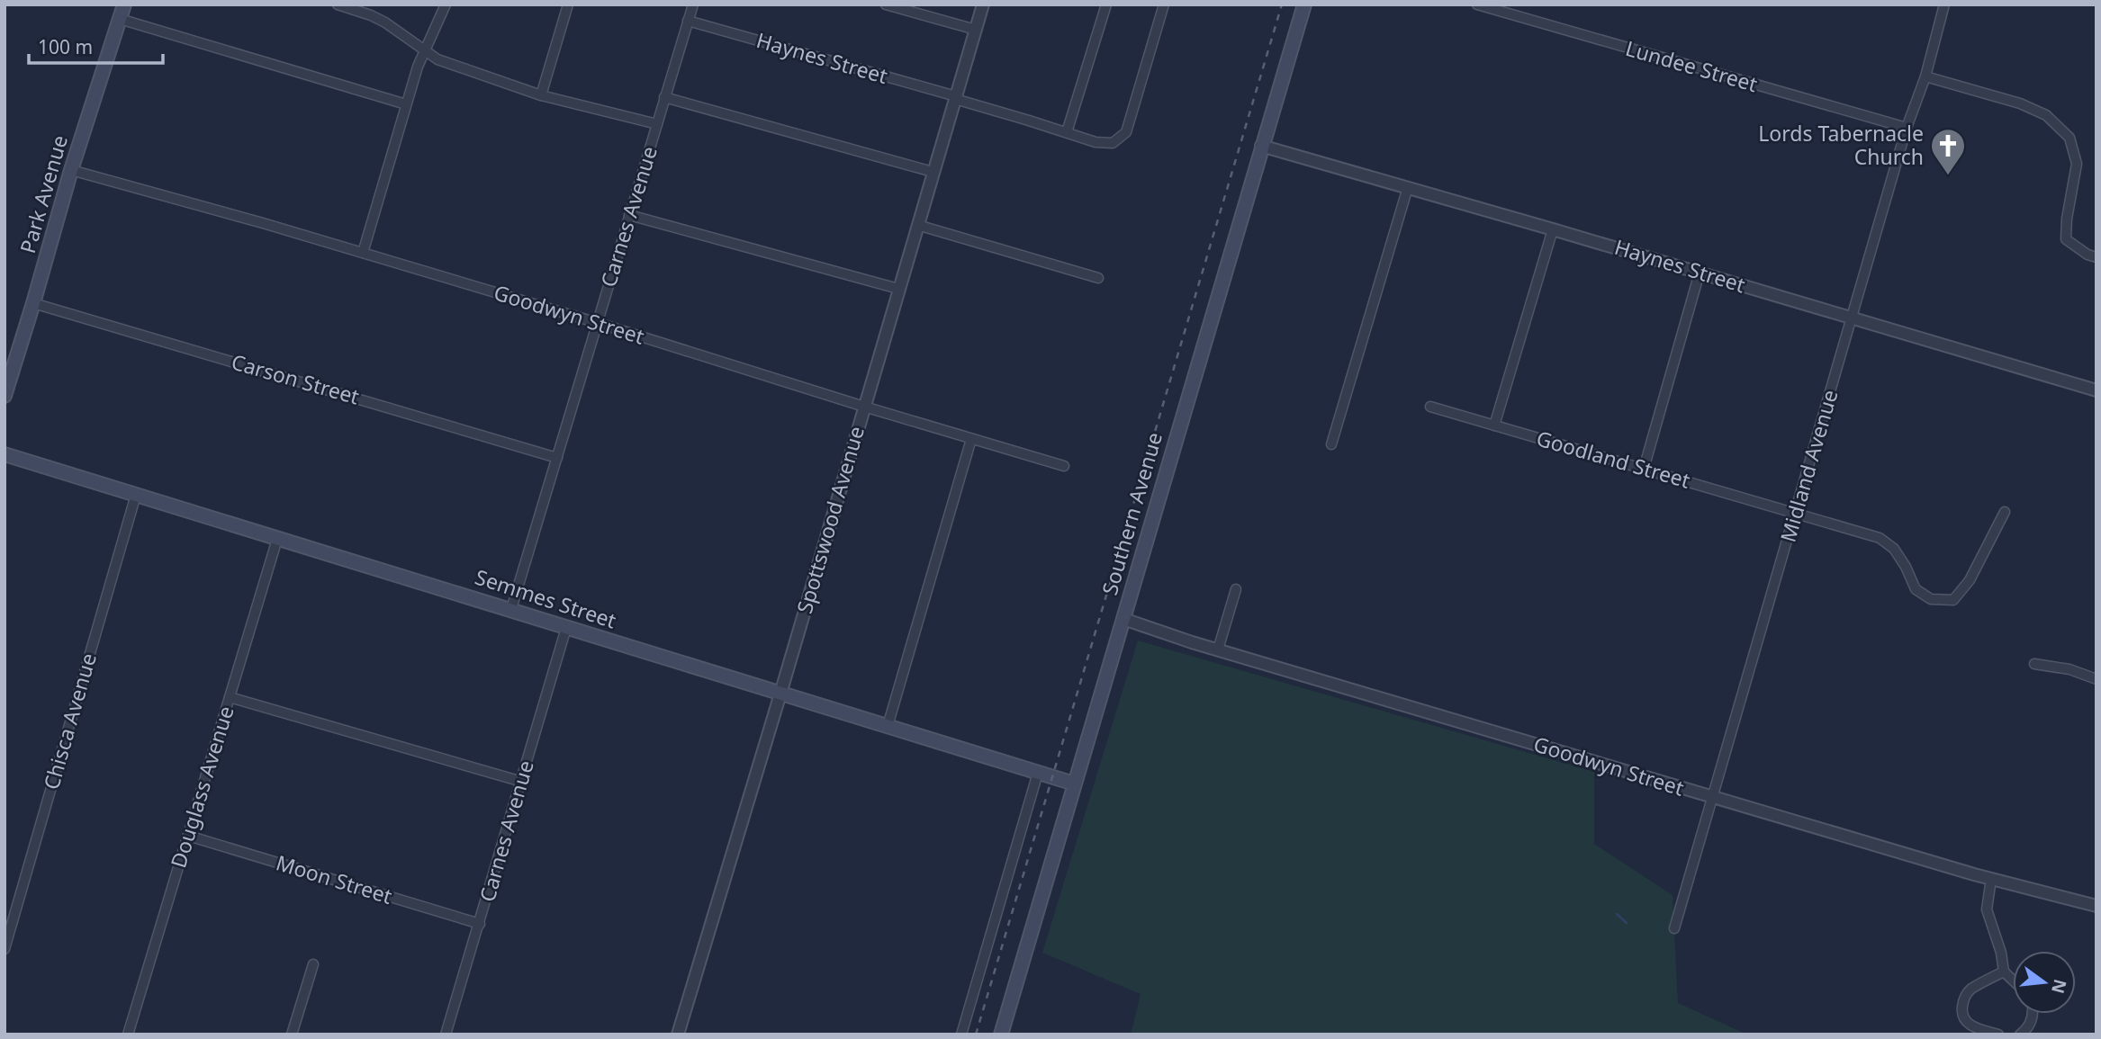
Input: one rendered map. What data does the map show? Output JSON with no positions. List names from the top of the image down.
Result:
{
  "streets": {
    "main road": ["Park Avenue", "Southern Avenue", "Semmes Street"],
    "street": [
      "Haynes Street",
      "Lundee Street",
      "Carnes Avenue",
      "Goodwyn Street",
      "Carson Street",
      "Goodland Street",
      "Midland Avenue",
      "Spottswood Avenue",
      "Chisca Avenue",
      "Douglass Avenue",
      "Moon Street"
    ]
  },
  "crossings": [
    ["Haynes Street", "Carnes Avenue"],
    ["Haynes Street", "Midland Avenue"],
    ["Haynes Street", "Southern Avenue"],
    ["Haynes Street", "Spottswood Avenue"],
    ["Lundee Street", "Midland Avenue"],
    ["Park Avenue", "Goodwyn Street"],
    ["Park Avenue", "Carson Street"],
    ["Carnes Avenue", "Goodwyn Street"],
    ["Carnes Avenue", "Carson Street"],
    ["Carnes Avenue", "Semmes Street"],
    ["Carnes Avenue", "Moon Street"],
    ["Goodwyn Street", "Midland Avenue"],
    ["Goodwyn Street", "Southern Avenue"],
    ["Goodwyn Street", "Spottswood Avenue"],
    ["Goodland Street", "Midland Avenue"],
    ["Southern Avenue", "Semmes Street"],
    ["Spottswood Avenue", "Semmes Street"],
    ["Semmes Street", "Chisca Avenue"],
    ["Semmes Street", "Douglass Avenue"],
    ["Douglass Avenue", "Moon Street"]
  ],
  "places": {
    "church": ["Lords Tabernacle Church"]
  },
  "scale_bar": "100 m",
  "north": "right"
}
